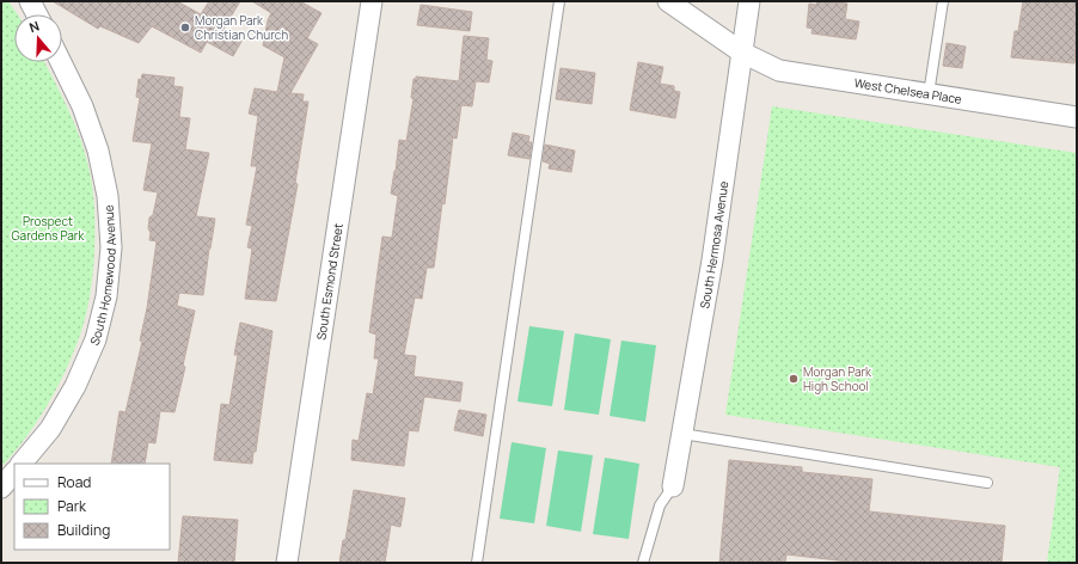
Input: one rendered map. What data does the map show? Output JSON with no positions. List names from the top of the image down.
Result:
{
  "streets": {
    "street": [
      "West Chelsea Place",
      "South Hermosa Avenue",
      "South Homewood Avenue",
      "South Esmond Street"
    ]
  },
  "crossings": [
    ["West Chelsea Place", "South Hermosa Avenue"]
  ],
  "parks": ["Prospect Gardens Park"],
  "places": ["Morgan Park Christian Church", "Morgan Park High School"],
  "legend": ["Road", "Park", "Building"],
  "north": "top"
}
